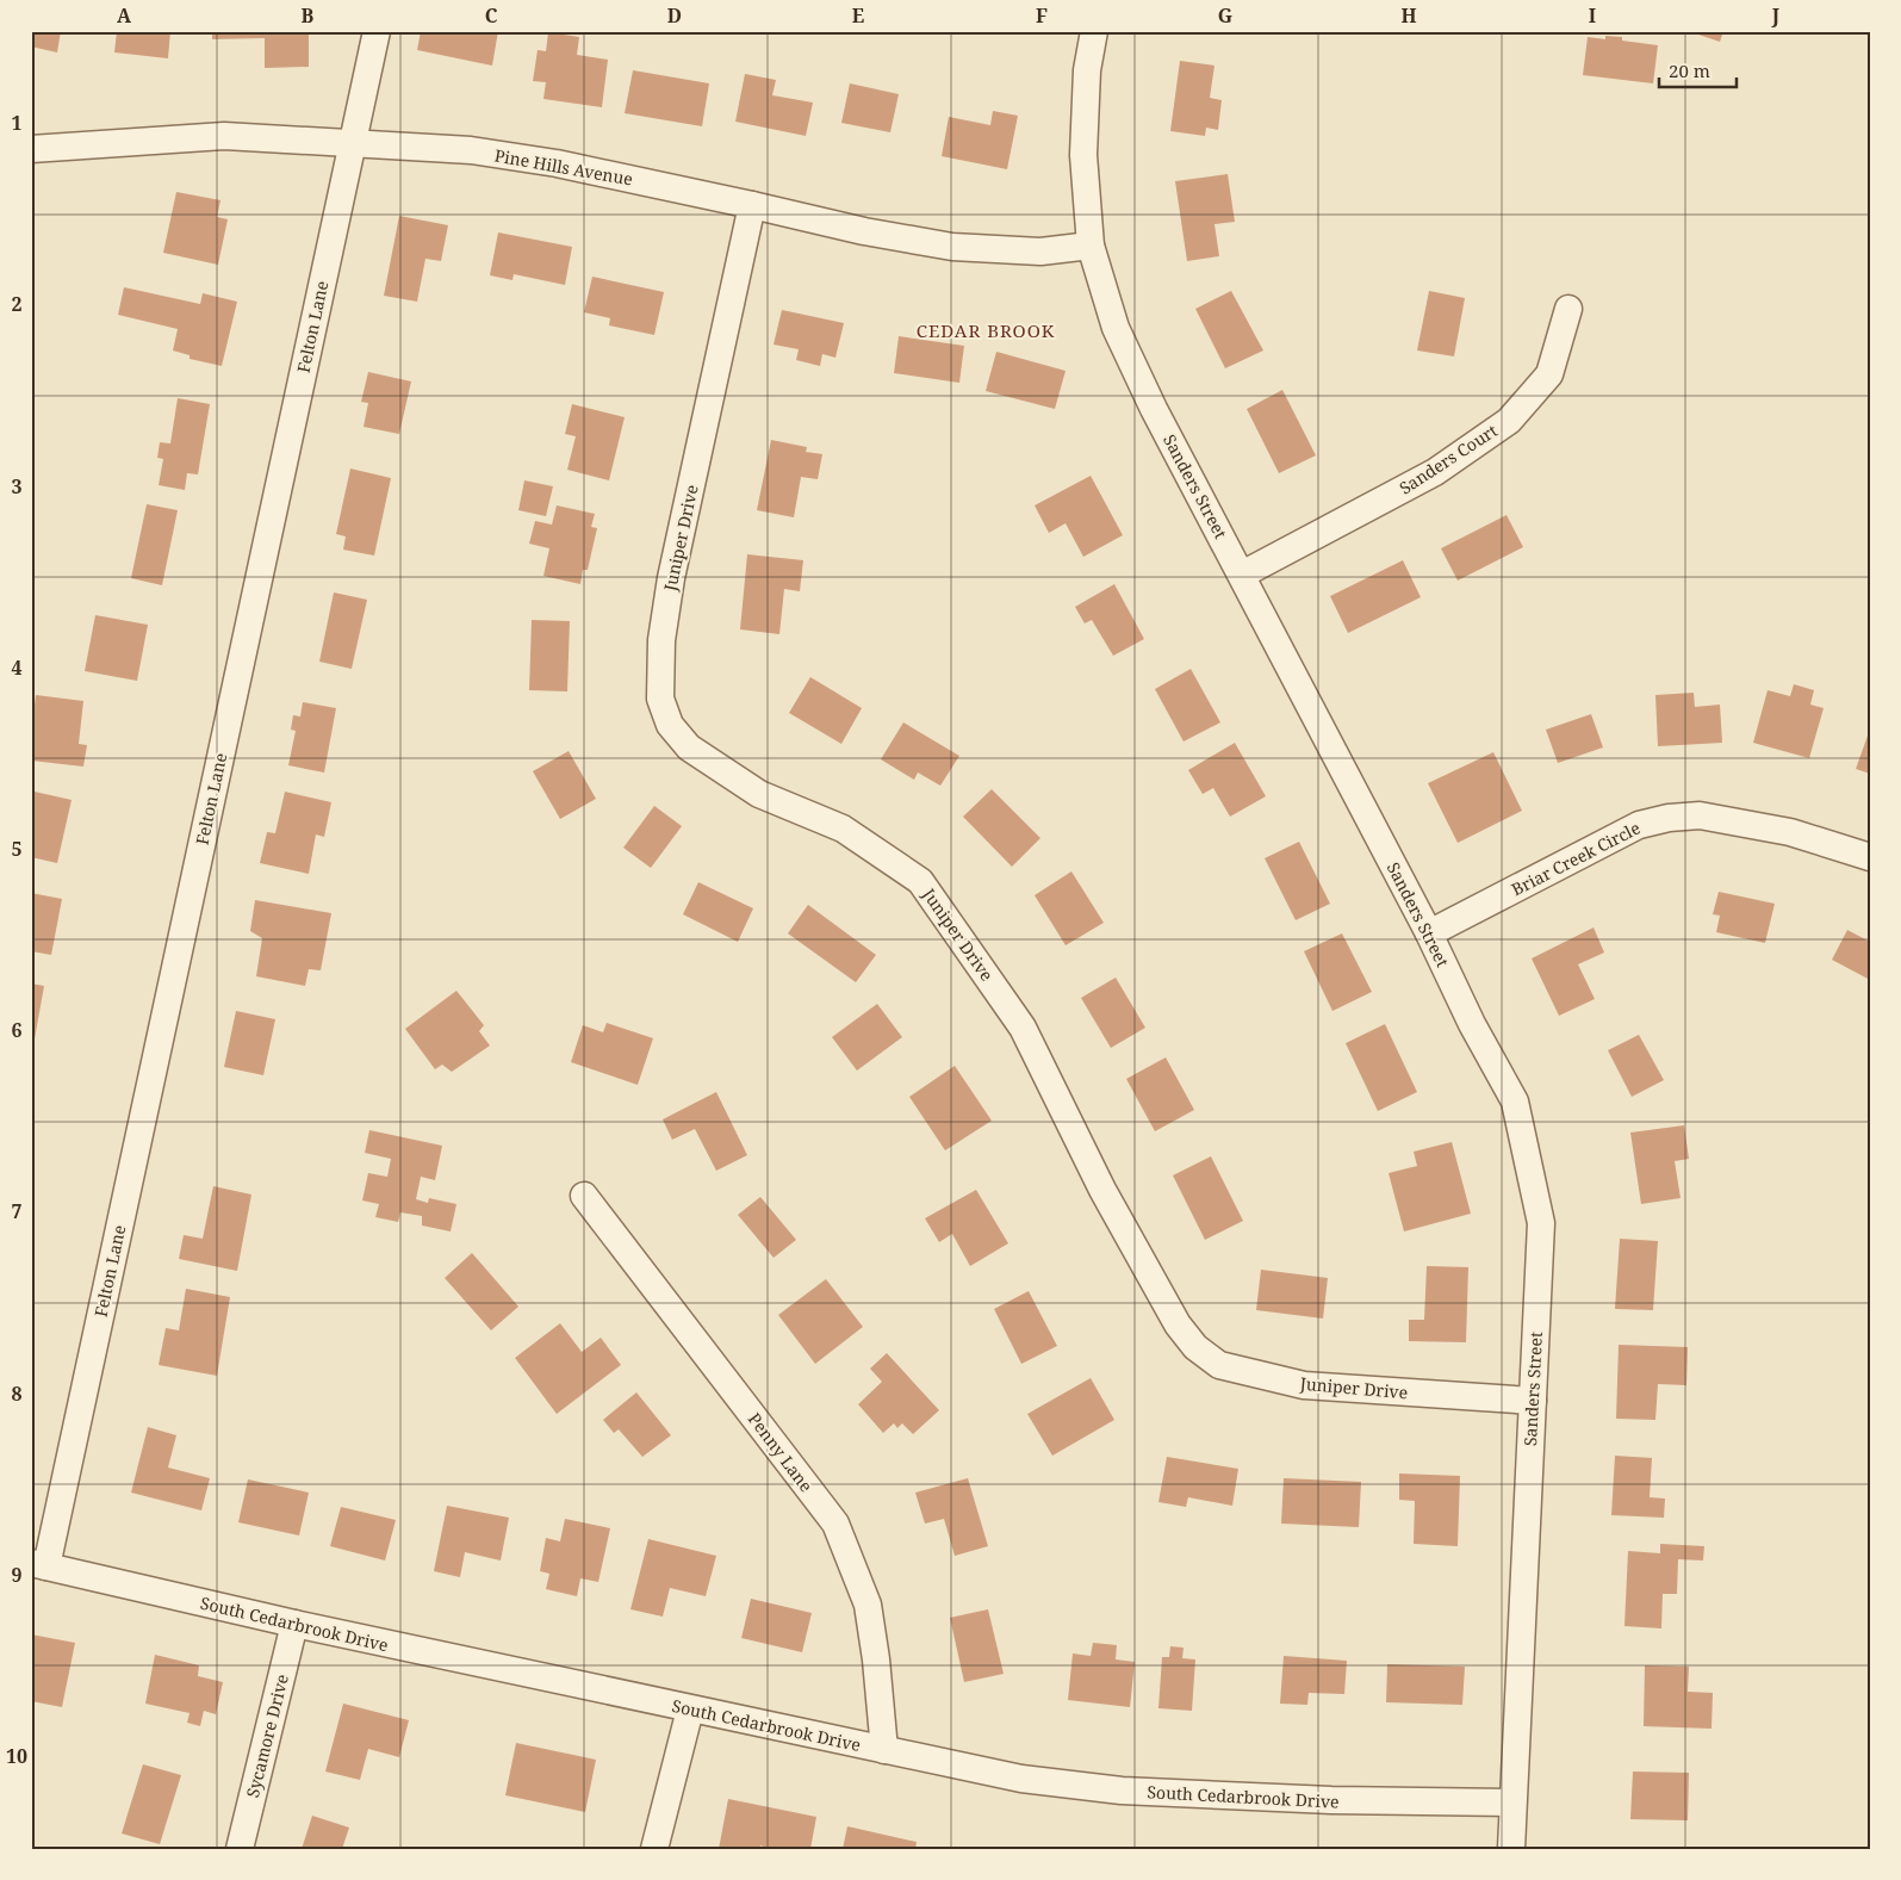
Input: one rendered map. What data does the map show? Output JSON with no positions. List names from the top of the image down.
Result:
{
  "streets": {
    "street": [
      "Pine Hills Avenue",
      "Felton Lane",
      "Sanders Court",
      "Sanders Street",
      "Juniper Drive",
      "Briar Creek Circle",
      "Penny Lane",
      "South Cedarbrook Drive",
      "Sycamore Drive"
    ]
  },
  "crossings": [
    ["Pine Hills Avenue", "Felton Lane"],
    ["Pine Hills Avenue", "Sanders Street"],
    ["Pine Hills Avenue", "Juniper Drive"],
    ["Felton Lane", "South Cedarbrook Drive"],
    ["Sanders Court", "Sanders Street"],
    ["Sanders Street", "Juniper Drive"],
    ["Sanders Street", "Briar Creek Circle"],
    ["Sanders Street", "South Cedarbrook Drive"],
    ["Penny Lane", "South Cedarbrook Drive"],
    ["South Cedarbrook Drive", "Sycamore Drive"]
  ],
  "districts": ["CEDAR BROOK"],
  "scale_bar": "20 m",
  "grid": {
    "columns": [
      "A",
      "B",
      "C",
      "D",
      "E",
      "F",
      "G",
      "H",
      "I",
      "J"
    ],
    "rows": [
      "1",
      "2",
      "3",
      "4",
      "5",
      "6",
      "7",
      "8",
      "9",
      "10"
    ]
  }
}
